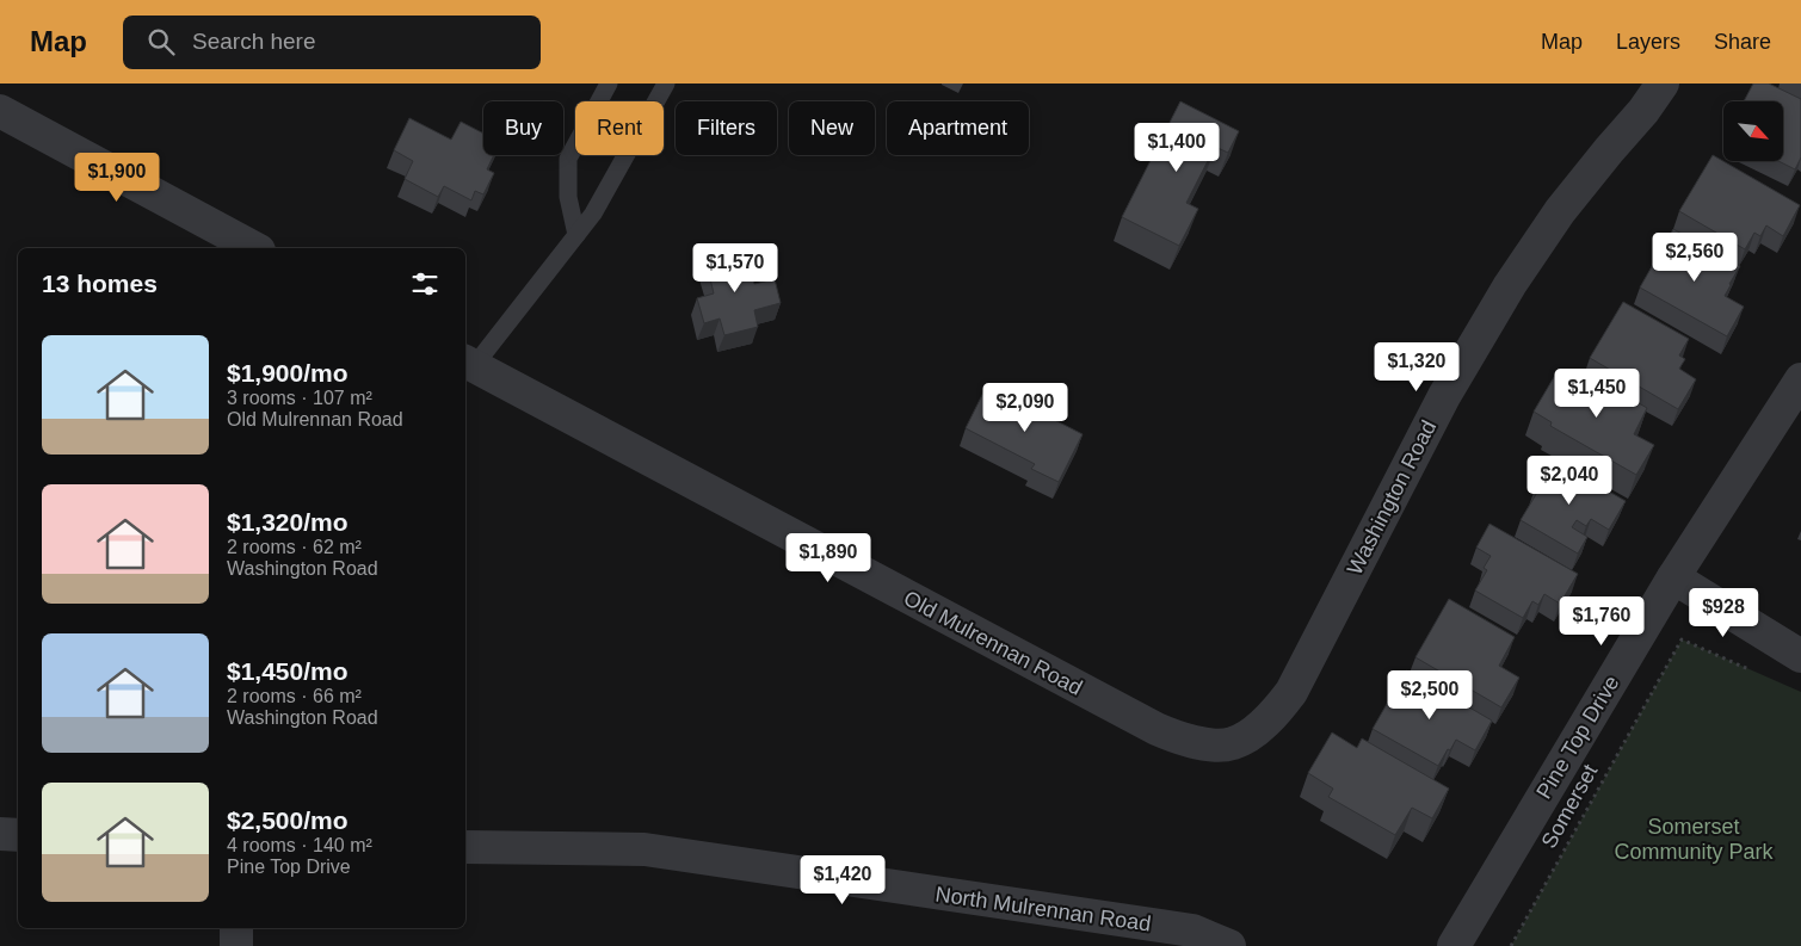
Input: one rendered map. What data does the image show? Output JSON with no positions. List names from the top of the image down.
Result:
{
  "streets": {
    "street": [
      "Washington Road",
      "Old Mulrennan Road",
      "Pine Top Drive",
      "North Mulrennan Road"
    ],
    "path": ["Somerset"]
  },
  "crossings": [
    ["Washington Road", "Old Mulrennan Road"]
  ],
  "parks": ["Somerset Community Park"],
  "north": "bottom right",
  "page": {
    "header": "Map",
    "search": "Search here",
    "nav": ["Map", "Layers", "Share"],
    "chip": [
      "Buy",
      "Rent",
      "Filters",
      "New",
      "Apartment"
    ],
    "price": [
      "$1,400",
      "$1,900",
      "$2,560",
      "$1,570",
      "$1,320",
      "$1,450",
      "$2,090",
      "$2,040",
      "$1,890",
      "$928",
      "$1,760",
      "$2,500",
      "$1,420"
    ],
    "heading": "13 homes",
    "list": [
      {
        "name": "$1,900/mo",
        "note": "3 rooms · 107 m² · Old Mulrennan Road"
      },
      {
        "name": "$1,320/mo",
        "note": "2 rooms · 62 m² · Washington Road"
      },
      {
        "name": "$1,450/mo",
        "note": "2 rooms · 66 m² · Washington Road"
      },
      {
        "name": "$2,500/mo",
        "note": "4 rooms · 140 m² · Pine Top Drive"
      }
    ]
  }
}
